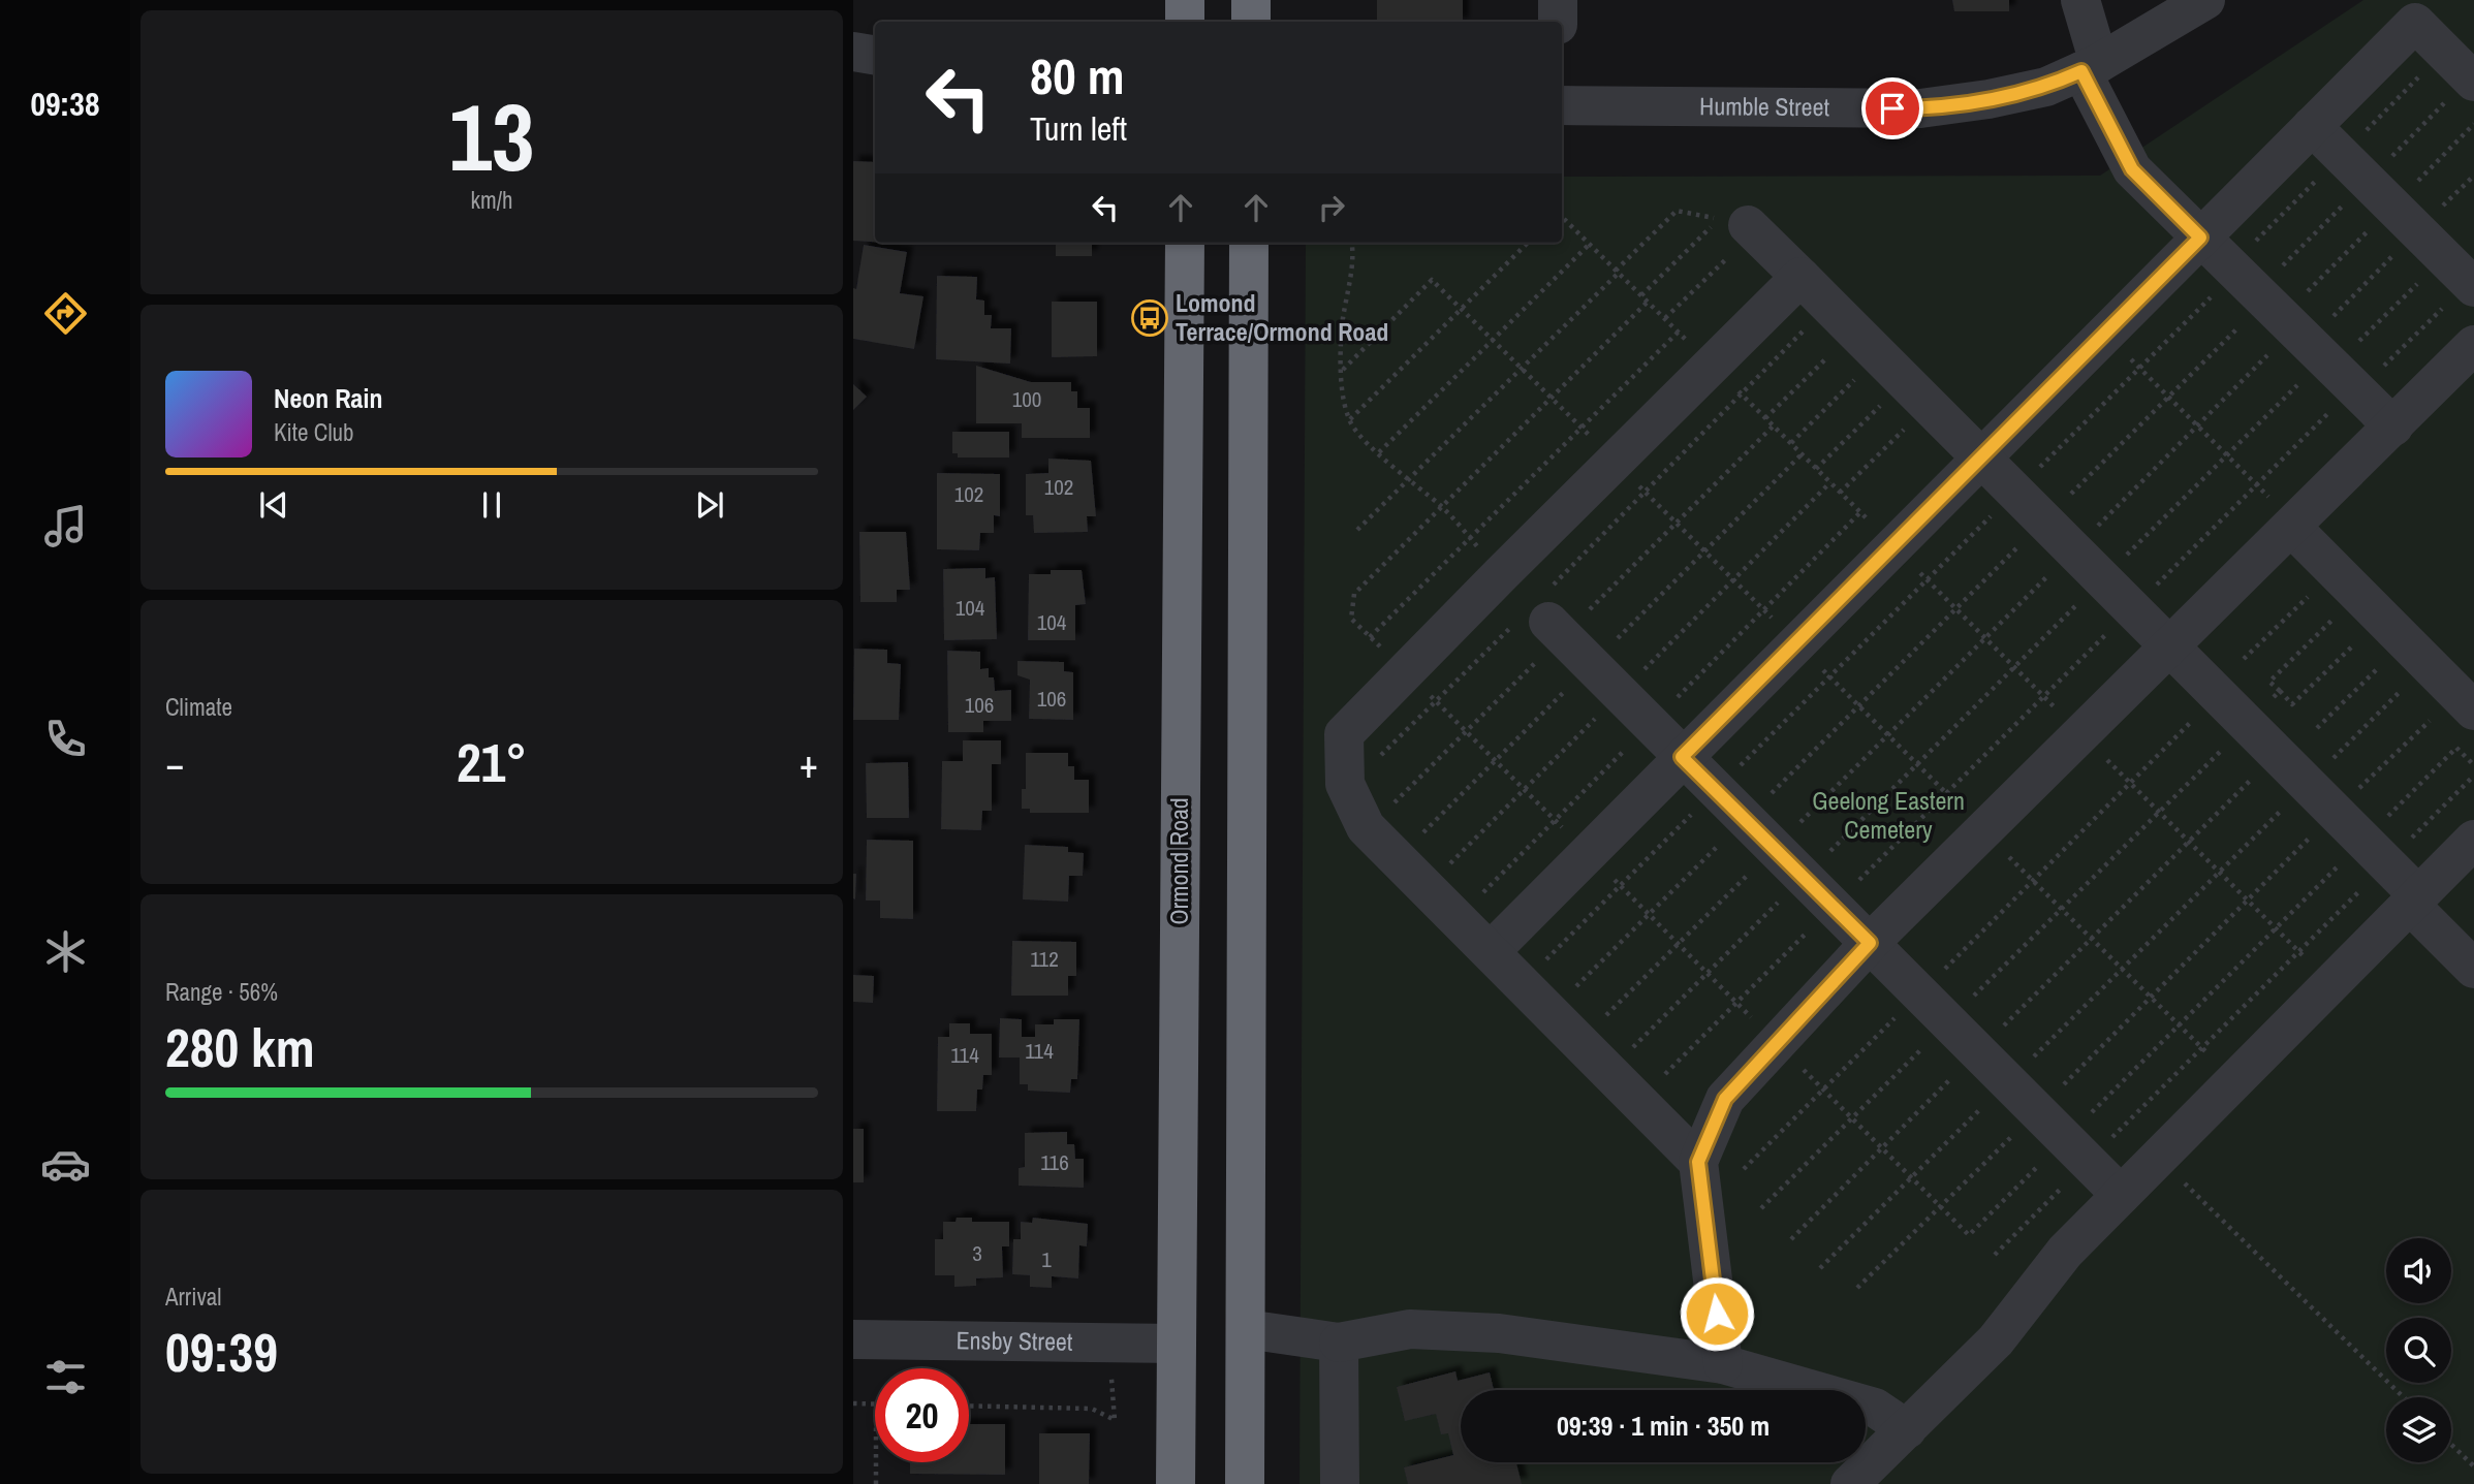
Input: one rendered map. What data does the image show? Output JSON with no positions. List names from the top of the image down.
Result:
{
  "streets": {
    "highway": ["Ormond Road"],
    "street": ["Humble Street", "Ensby Street"]
  },
  "crossings": [
    ["Ormond Road", "Ensby Street"]
  ],
  "parks": ["Geelong Eastern Cemetery"],
  "places": {
    "bus stop": ["Lomond Terrace/Ormond Road"]
  },
  "house_numbers": [
    "100",
    "102",
    "102",
    "104",
    "104",
    "106",
    "106",
    "112",
    "114",
    "114",
    "116",
    "3",
    "1"
  ],
  "page": {
    "tabs": "09:38",
    "tile": [
      ["13", "km/h"],
      "Climate",
      ["Range · 56%", "280 km"],
      ["Arrival", "09:39"]
    ],
    "turn": ["80 m", "Turn left"],
    "song": ["Neon Rain", "Kite Club"],
    "heat": ["−", "21°", "+"],
    "limit": "20",
    "trip": "09:39 · 1 min · 350 m"
  }
}
